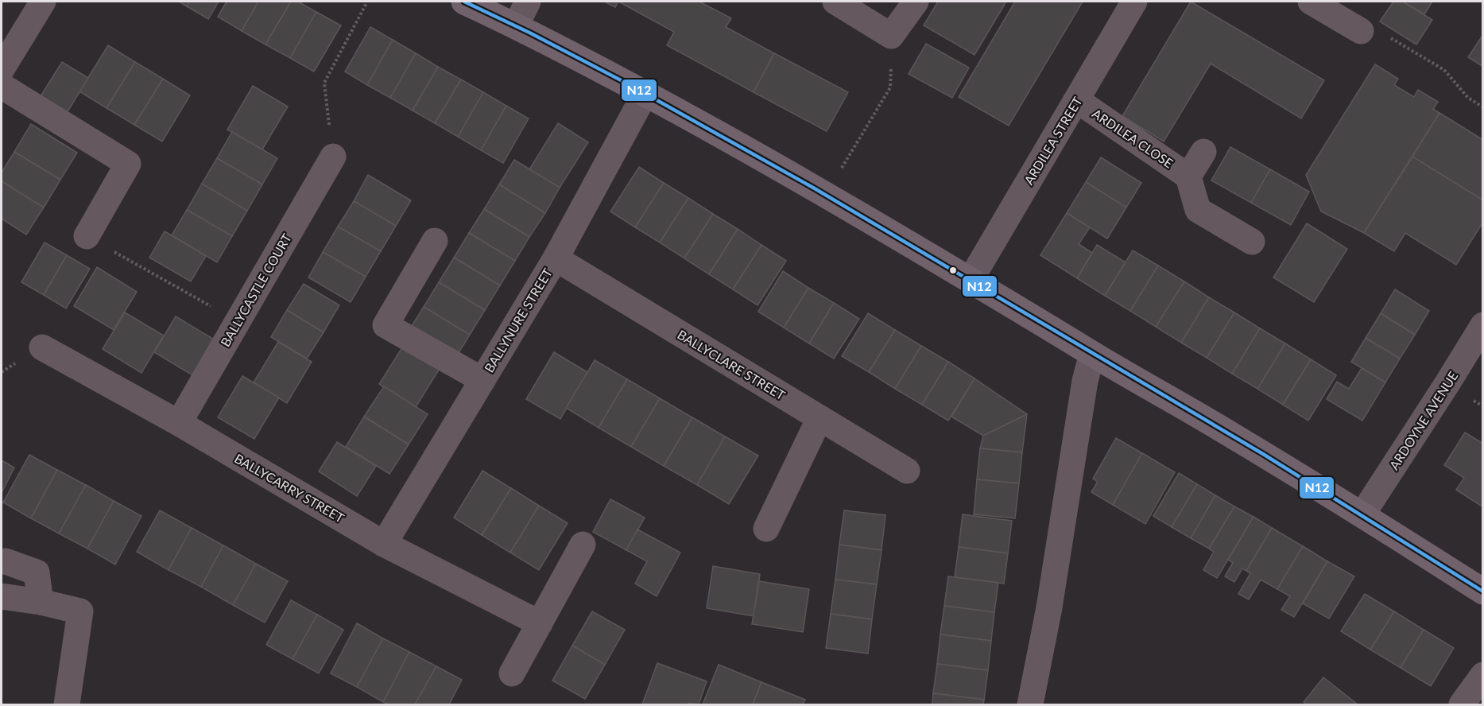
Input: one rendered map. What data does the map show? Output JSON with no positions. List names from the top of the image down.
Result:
{
  "streets": {
    "street": [
      "ARDILEA CLOSE",
      "ARDILEA STREET",
      "BALLYCASTLE COURT",
      "BALLYNURE STREET",
      "BALLYCLARE STREET",
      "ARDOYNE AVENUE",
      "BALLYCARRY STREET"
    ]
  },
  "crossings": [
    ["ARDILEA CLOSE", "ARDILEA STREET"],
    ["BALLYCASTLE COURT", "BALLYCARRY STREET"],
    ["BALLYNURE STREET", "BALLYCLARE STREET"],
    ["BALLYNURE STREET", "BALLYCARRY STREET"]
  ],
  "lines": ["transit line N12"]
}
